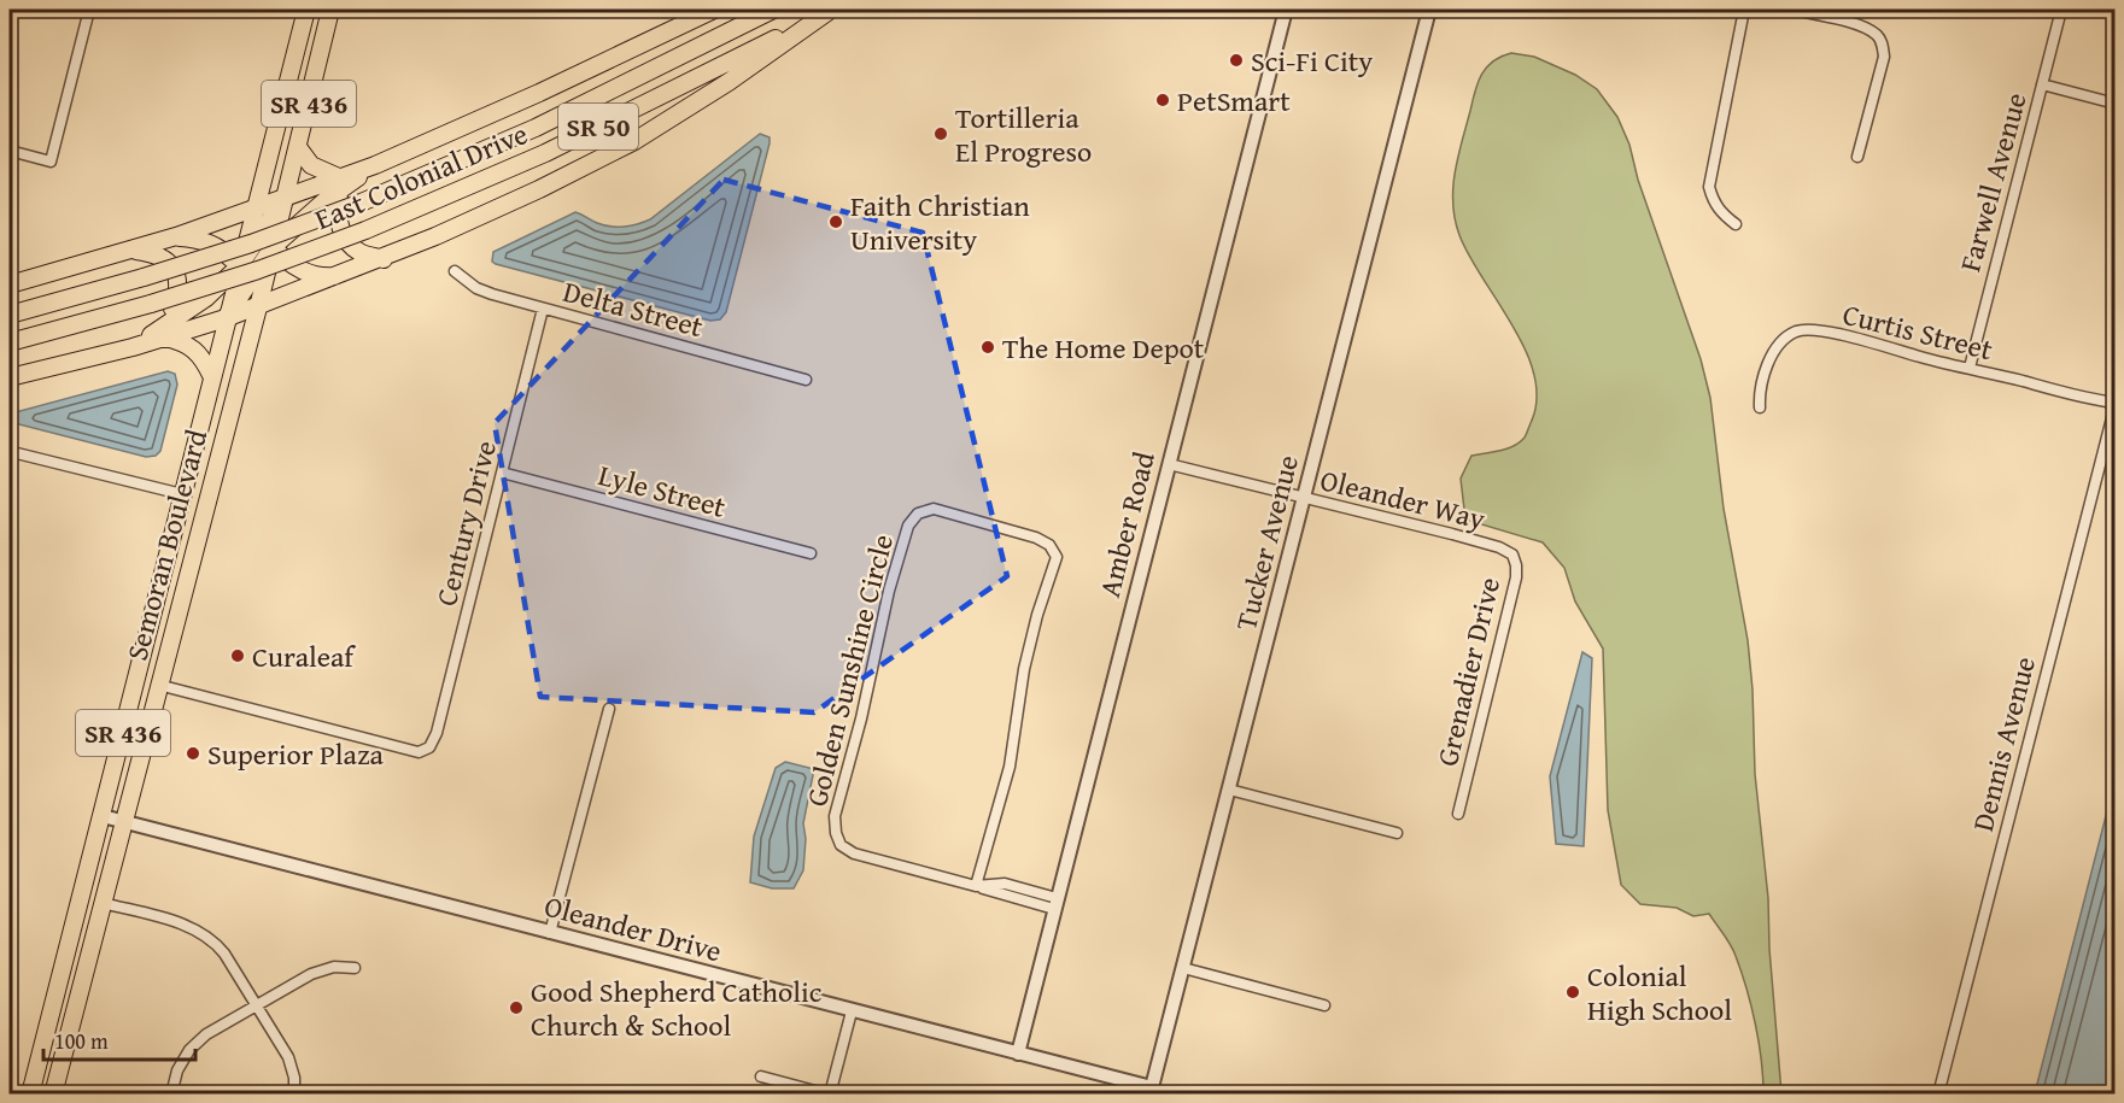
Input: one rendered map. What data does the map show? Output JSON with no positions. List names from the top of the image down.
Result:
{
  "streets": {
    "main road": [
      "SR 436",
      "SR 50",
      "East Colonial Drive",
      "Semoran Boulevard"
    ],
    "street": [
      "Farwell Avenue",
      "Delta Street",
      "Curtis Street",
      "Lyle Street",
      "Oleander Way",
      "Century Drive",
      "Amber Road",
      "Tucker Avenue",
      "Golden Sunshine Circle",
      "Grenadier Drive",
      "Dennis Avenue",
      "Oleander Drive"
    ]
  },
  "crossings": [
    ["Farwell Avenue", "Curtis Street"],
    ["Delta Street", "Century Drive"],
    ["Curtis Street", "Dennis Avenue"],
    ["Lyle Street", "Century Drive"],
    ["Oleander Way", "Amber Road"],
    ["Oleander Way", "Tucker Avenue"],
    ["Oleander Way", "Grenadier Drive"],
    ["Century Drive", "Semoran Boulevard"],
    ["Amber Road", "Golden Sunshine Circle"],
    ["Amber Road", "Oleander Drive"],
    ["Tucker Avenue", "Oleander Drive"],
    ["Semoran Boulevard", "Oleander Drive"]
  ],
  "places": [
    "Sci-Fi City",
    "PetSmart",
    "Tortilleria El Progreso",
    "Faith Christian University",
    "The Home Depot",
    "Curaleaf",
    "Superior Plaza",
    "Colonial High School",
    "Good Shepherd Catholic Church & School"
  ],
  "scale_bar": "100 m"
}
